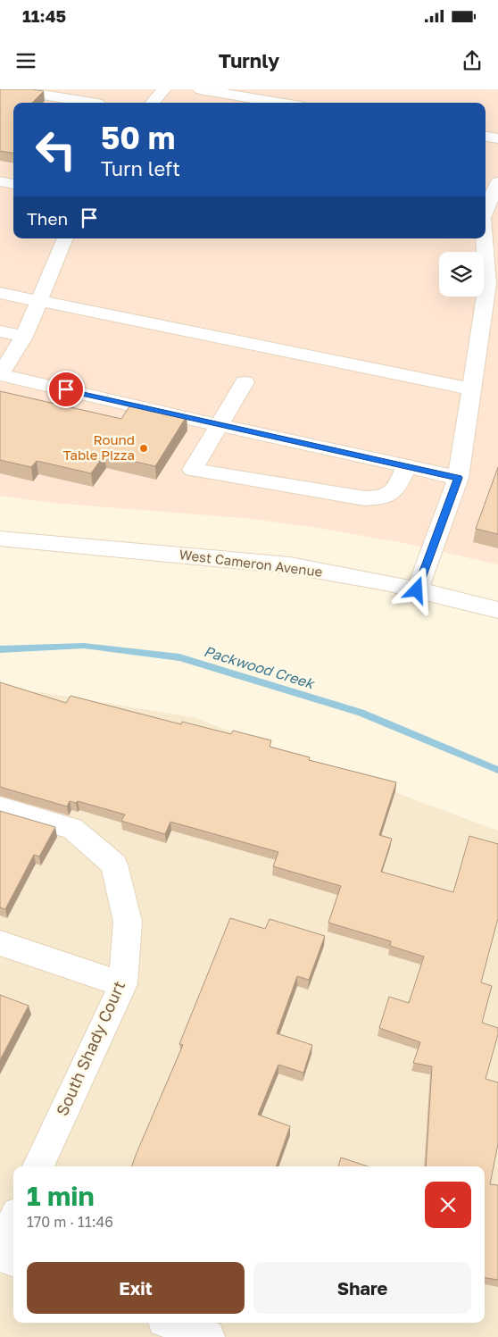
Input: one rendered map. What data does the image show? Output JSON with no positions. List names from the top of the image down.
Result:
{
  "streets": {
    "street": ["West Cameron Avenue", "South Shady Court"]
  },
  "water": ["Packwood Creek"],
  "places": ["Round Table Pizza"],
  "page": {
    "status": "11:45",
    "header": "Turnly",
    "turn": ["50 m", "Turn left"],
    "then": "Then",
    "heading": ["1 min", "170 m · 11:46"],
    "buttons": ["Exit", "Share"]
  }
}
